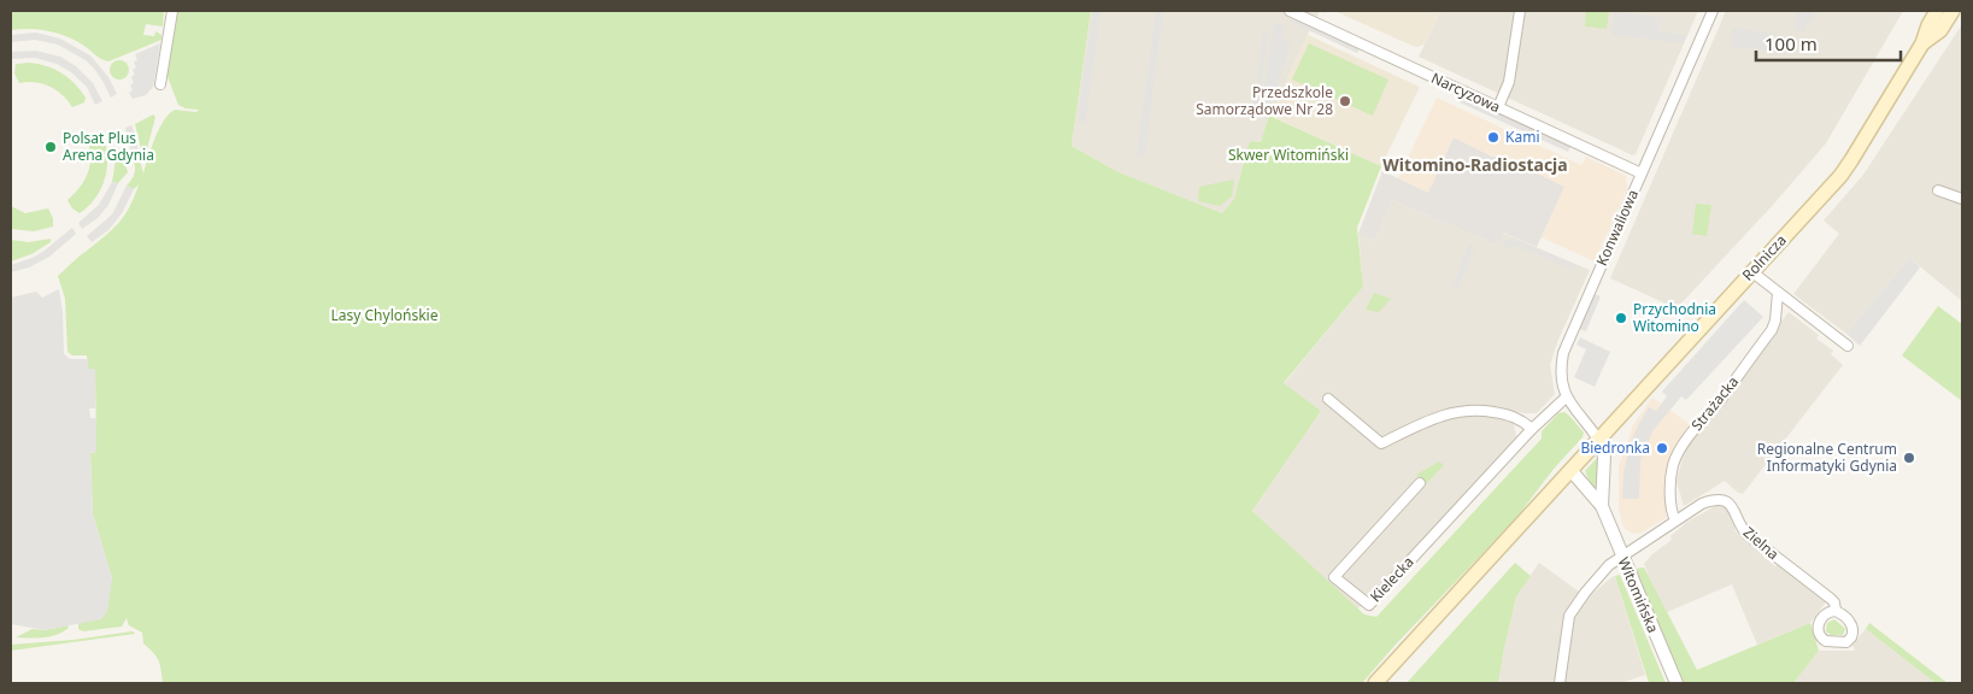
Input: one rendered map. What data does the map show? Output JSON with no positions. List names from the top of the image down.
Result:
{
  "streets": {
    "main road": ["Rolnicza"],
    "street": [
      "Narcyzowa",
      "Konwaliowa",
      "Strażacka",
      "Zielna",
      "Kielecka",
      "Witomińska"
    ]
  },
  "crossings": [
    ["Narcyzowa", "Konwaliowa"],
    ["Konwaliowa", "Kielecka"],
    ["Rolnicza", "Witomińska"],
    ["Strażacka", "Zielna"],
    ["Zielna", "Witomińska"]
  ],
  "districts": ["Witomino-Radiostacja"],
  "parks": ["Skwer Witomiński", "Lasy Chylońskie"],
  "places": [
    "Przedszkole Samorządowe Nr 28",
    "Kami",
    "Polsat Plus Arena Gdynia",
    "Przychodnia Witomino",
    "Biedronka",
    "Regionalne Centrum Informatyki Gdynia"
  ],
  "scale_bar": "100 m"
}
